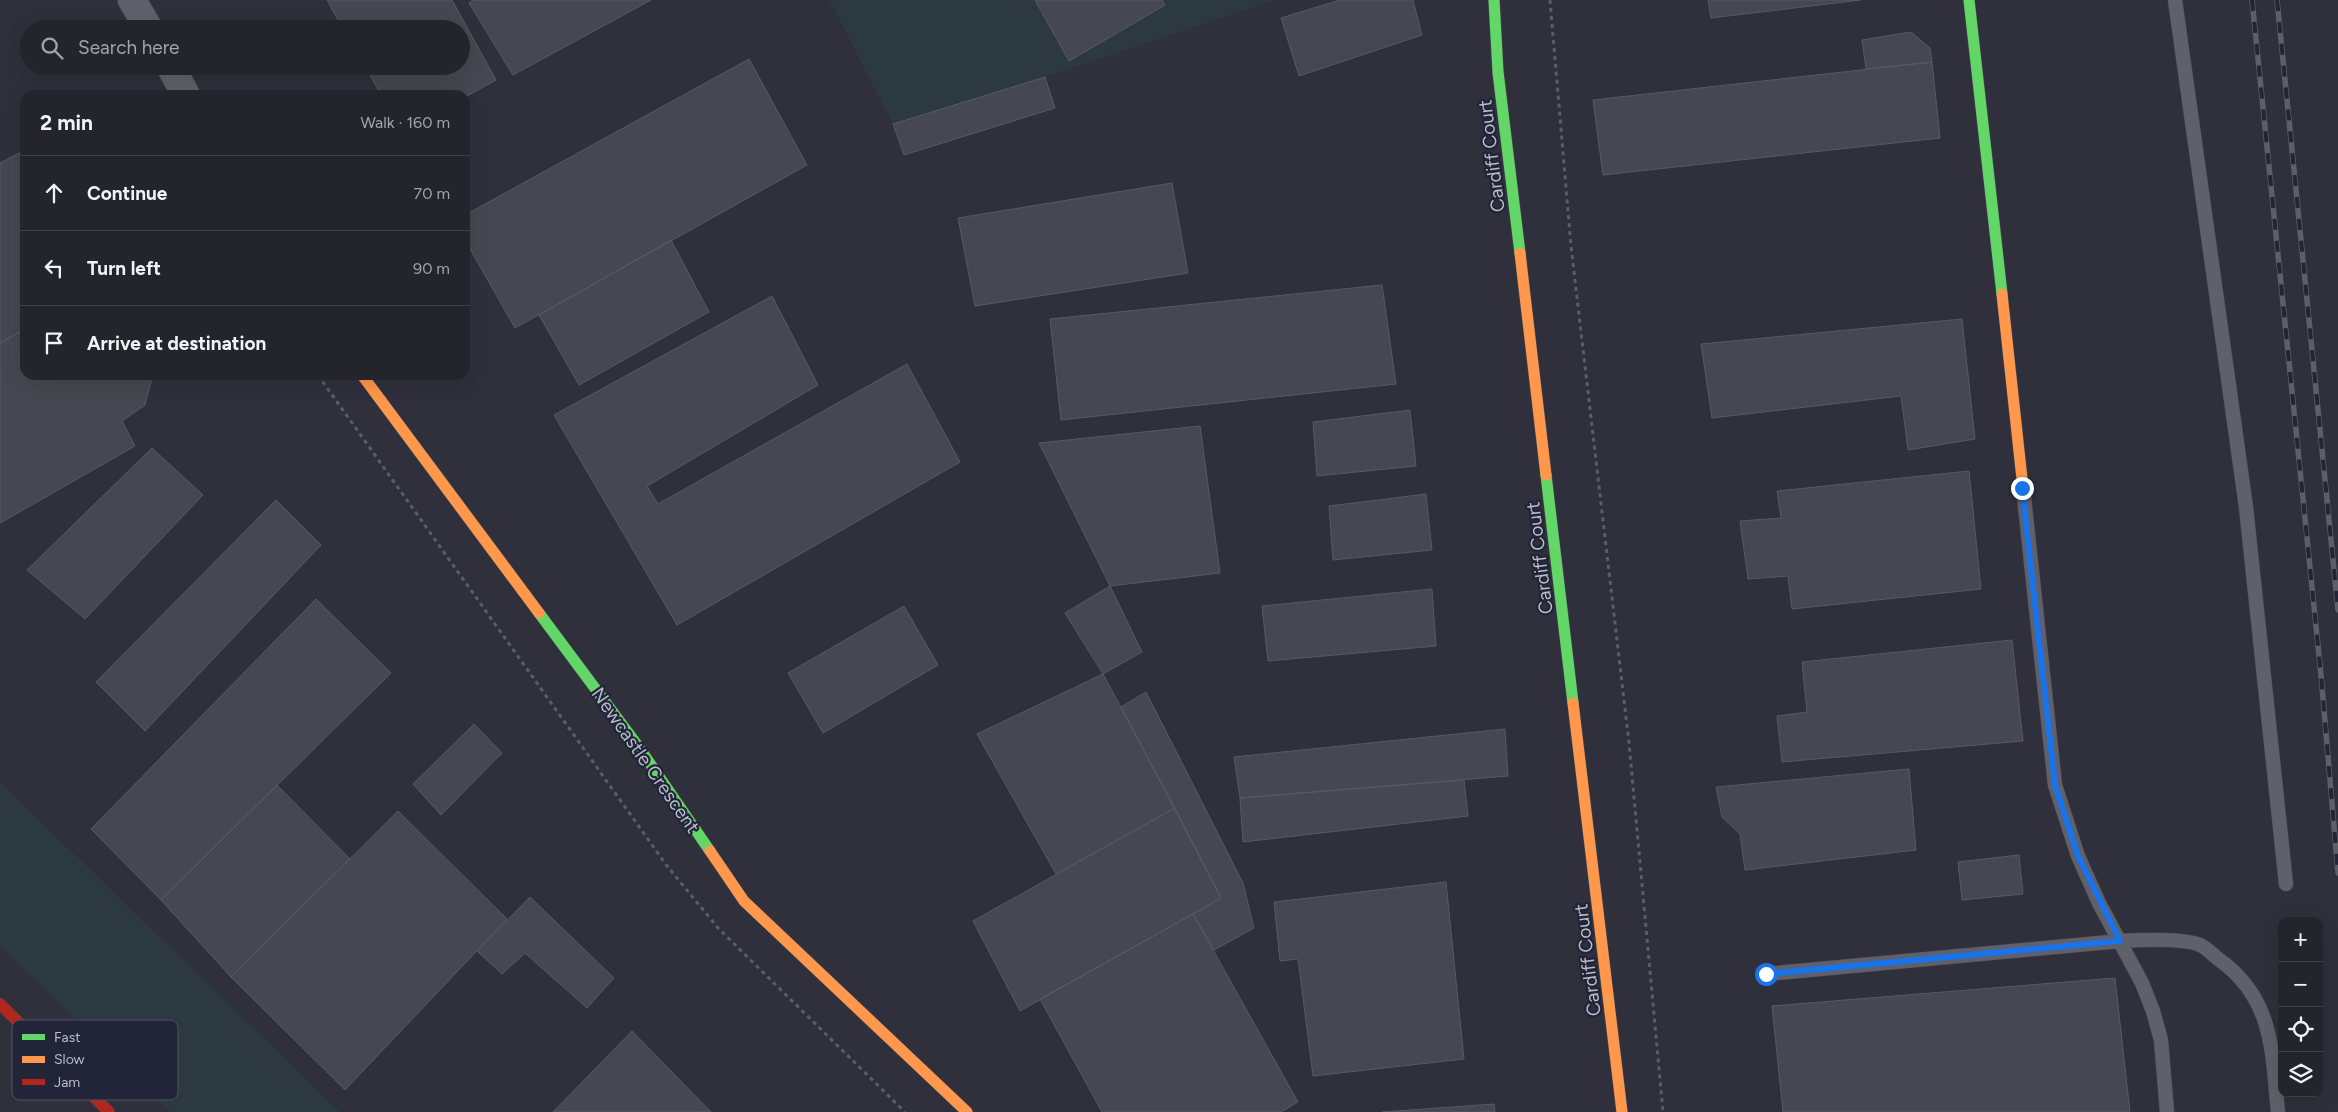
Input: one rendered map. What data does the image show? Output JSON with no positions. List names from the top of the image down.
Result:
{
  "streets": {
    "main road": ["Cardiff Court", "Newcastle Crescent"]
  },
  "legend": ["Fast", "Slow", "Jam"],
  "page": {
    "search": "Search here",
    "heading": ["2 min", "Walk · 160 m"],
    "list": [
      ["Continue", "70 m"],
      ["Turn left", "90 m"],
      "Arrive at destination"
    ],
    "map_buttons": ["+", "−"]
  }
}
